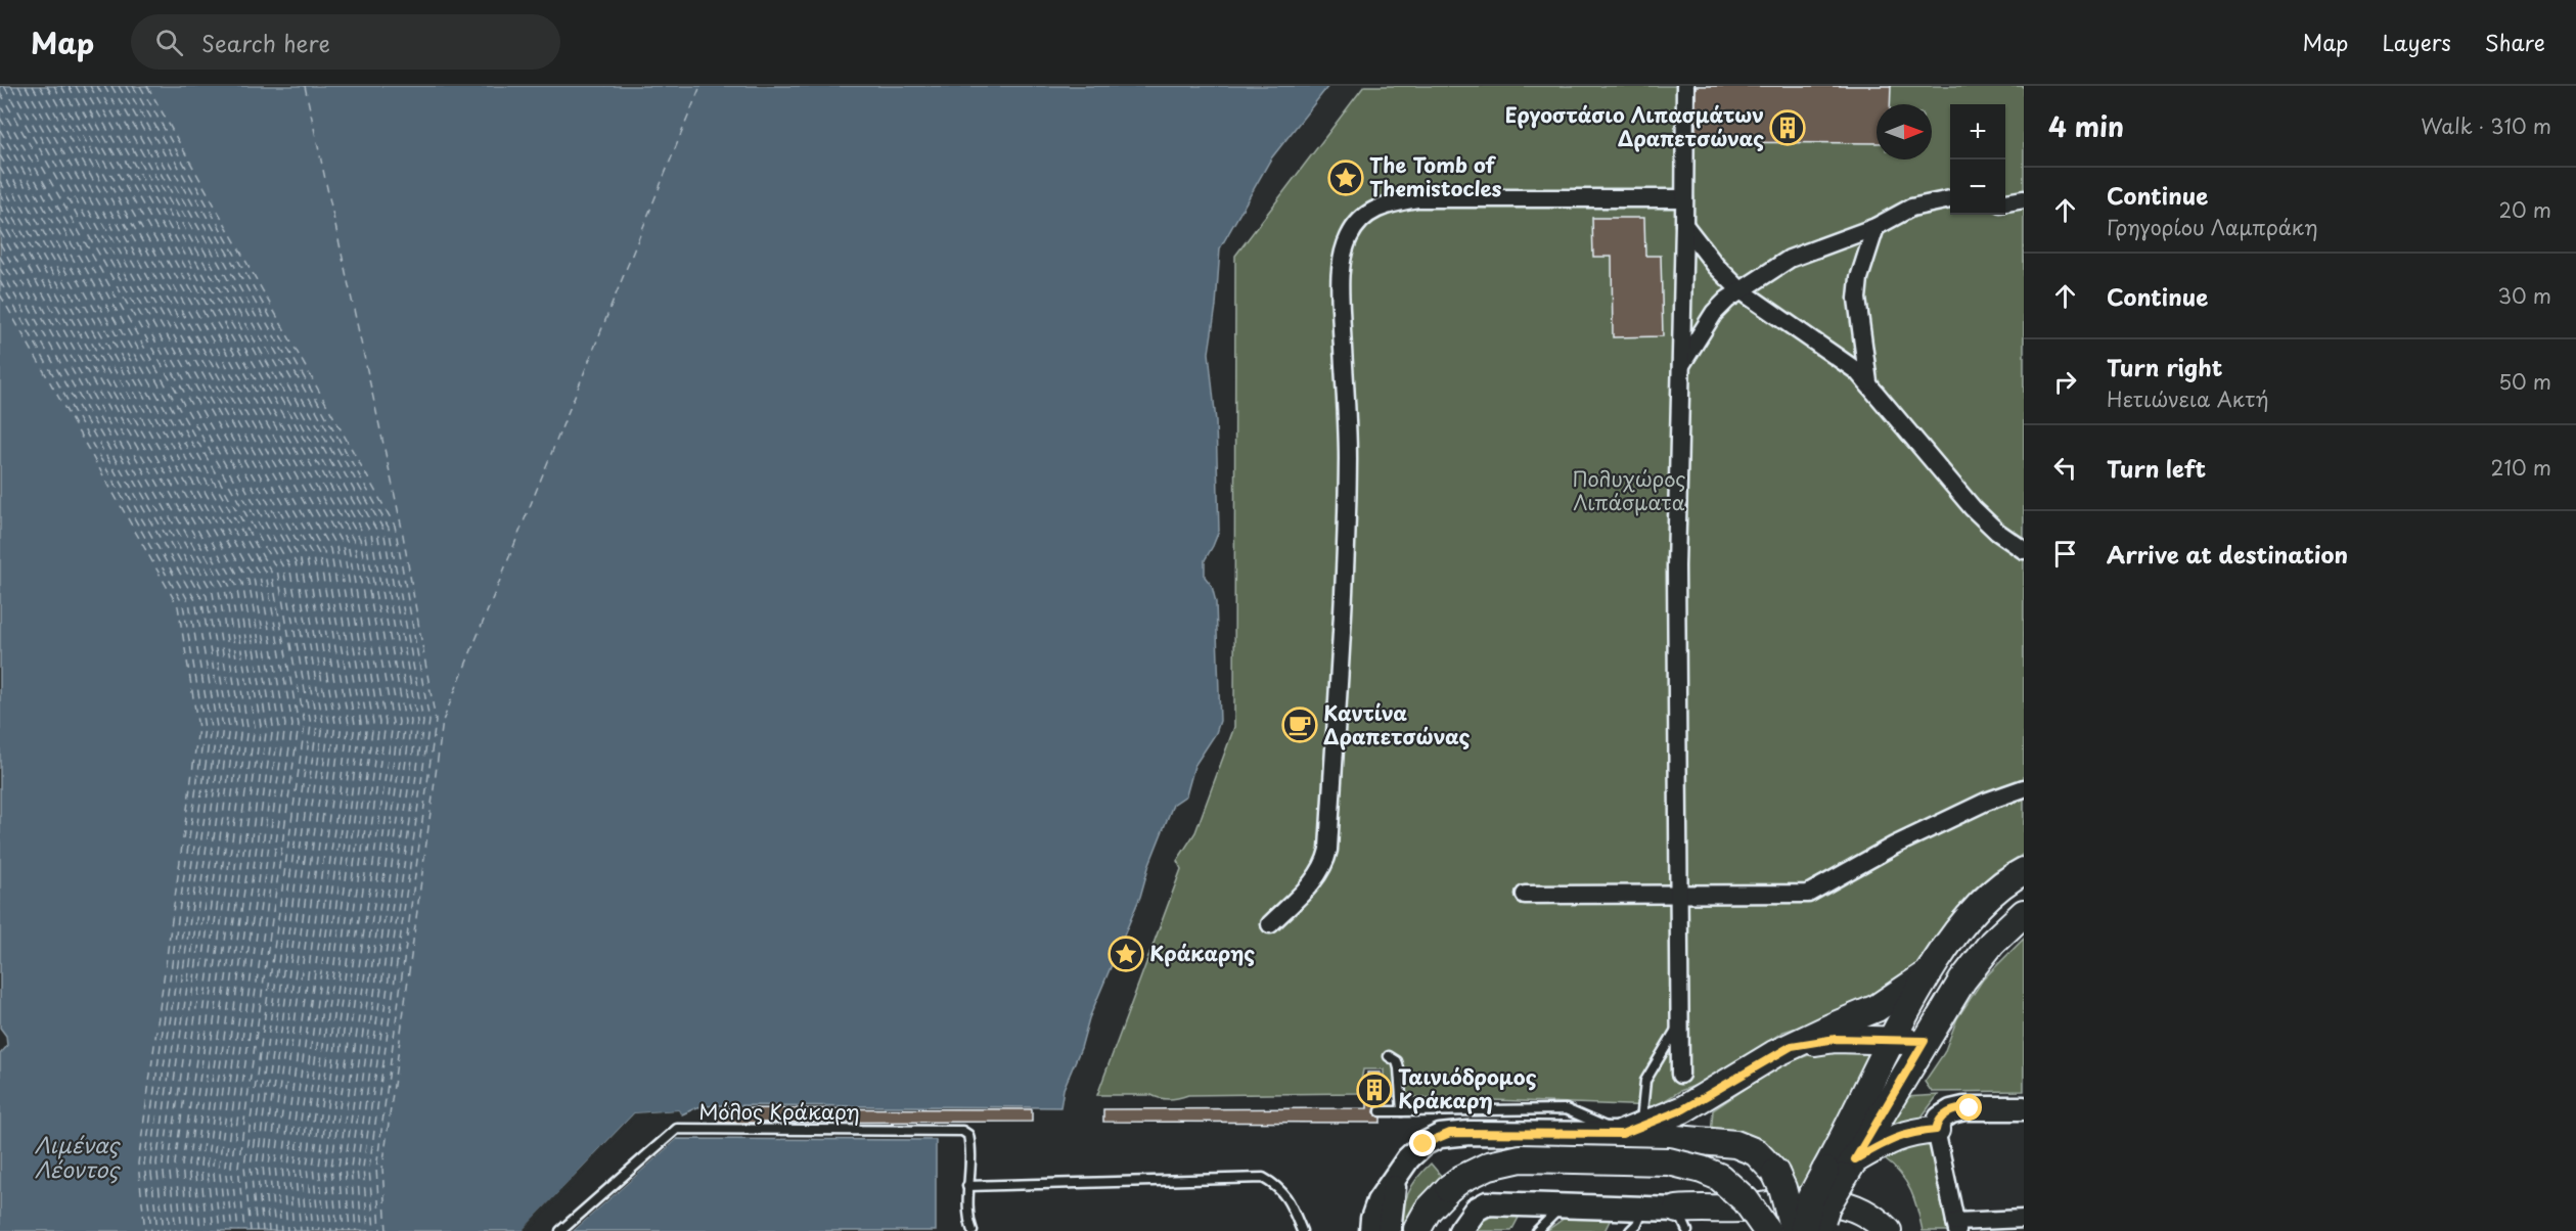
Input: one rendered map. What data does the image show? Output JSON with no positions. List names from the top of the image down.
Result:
{
  "streets": {
    "lane": ["Μόλος Κράκαρη"]
  },
  "water": ["Λιμένας Λέοντος"],
  "parks": ["Πολυχώρος Λιπάσματα"],
  "places": {
    "building": ["Εργοστάσιο Λιπασμάτων Δραπετσώνας", "Ταινιόδρομος Κράκαρη"],
    "place": ["The Tomb of Themistocles", "Κράκαρης"],
    "cafe": ["Καντίνα Δραπετσώνας"]
  },
  "north": "right",
  "page": {
    "header": "Map",
    "search": "Search here",
    "nav": ["Map", "Layers", "Share"],
    "heading": ["4 min", "Walk · 310 m"],
    "map_buttons": ["+", "−"],
    "list": [
      ["Continue", "Γρηγορίου Λαμπράκη", "20 m"],
      ["Continue", "30 m"],
      ["Turn right", "Ηετιώνεια Ακτή", "50 m"],
      ["Turn left", "210 m"],
      "Arrive at destination"
    ]
  }
}
